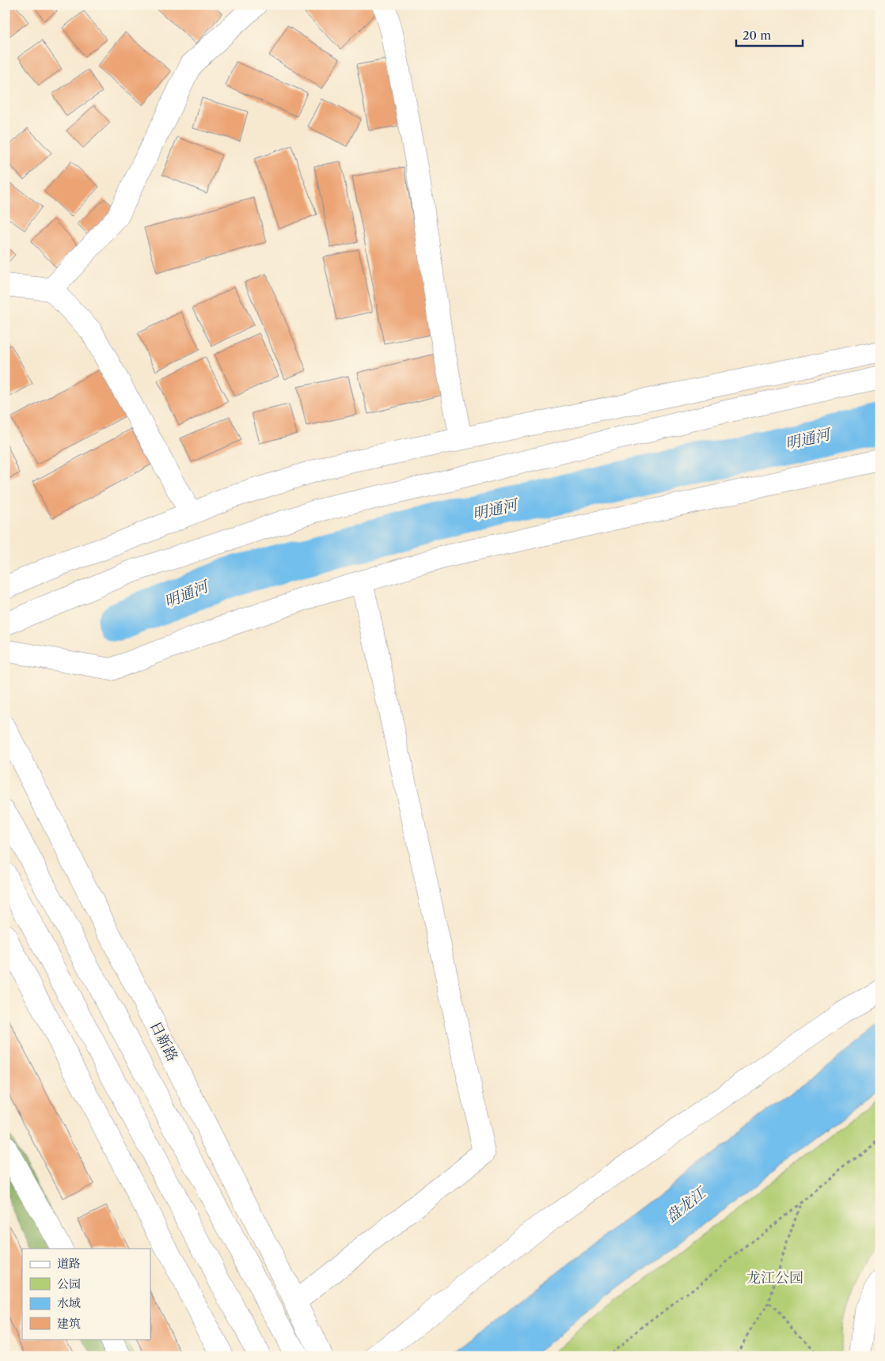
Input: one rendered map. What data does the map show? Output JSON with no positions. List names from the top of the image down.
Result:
{
  "streets": {
    "main road": ["日新路"]
  },
  "water": ["明通河", "盘龙江"],
  "parks": ["龙江公园"],
  "legend": [
    "道路",
    "公园",
    "水域",
    "建筑"
  ],
  "scale_bar": "20 m"
}
